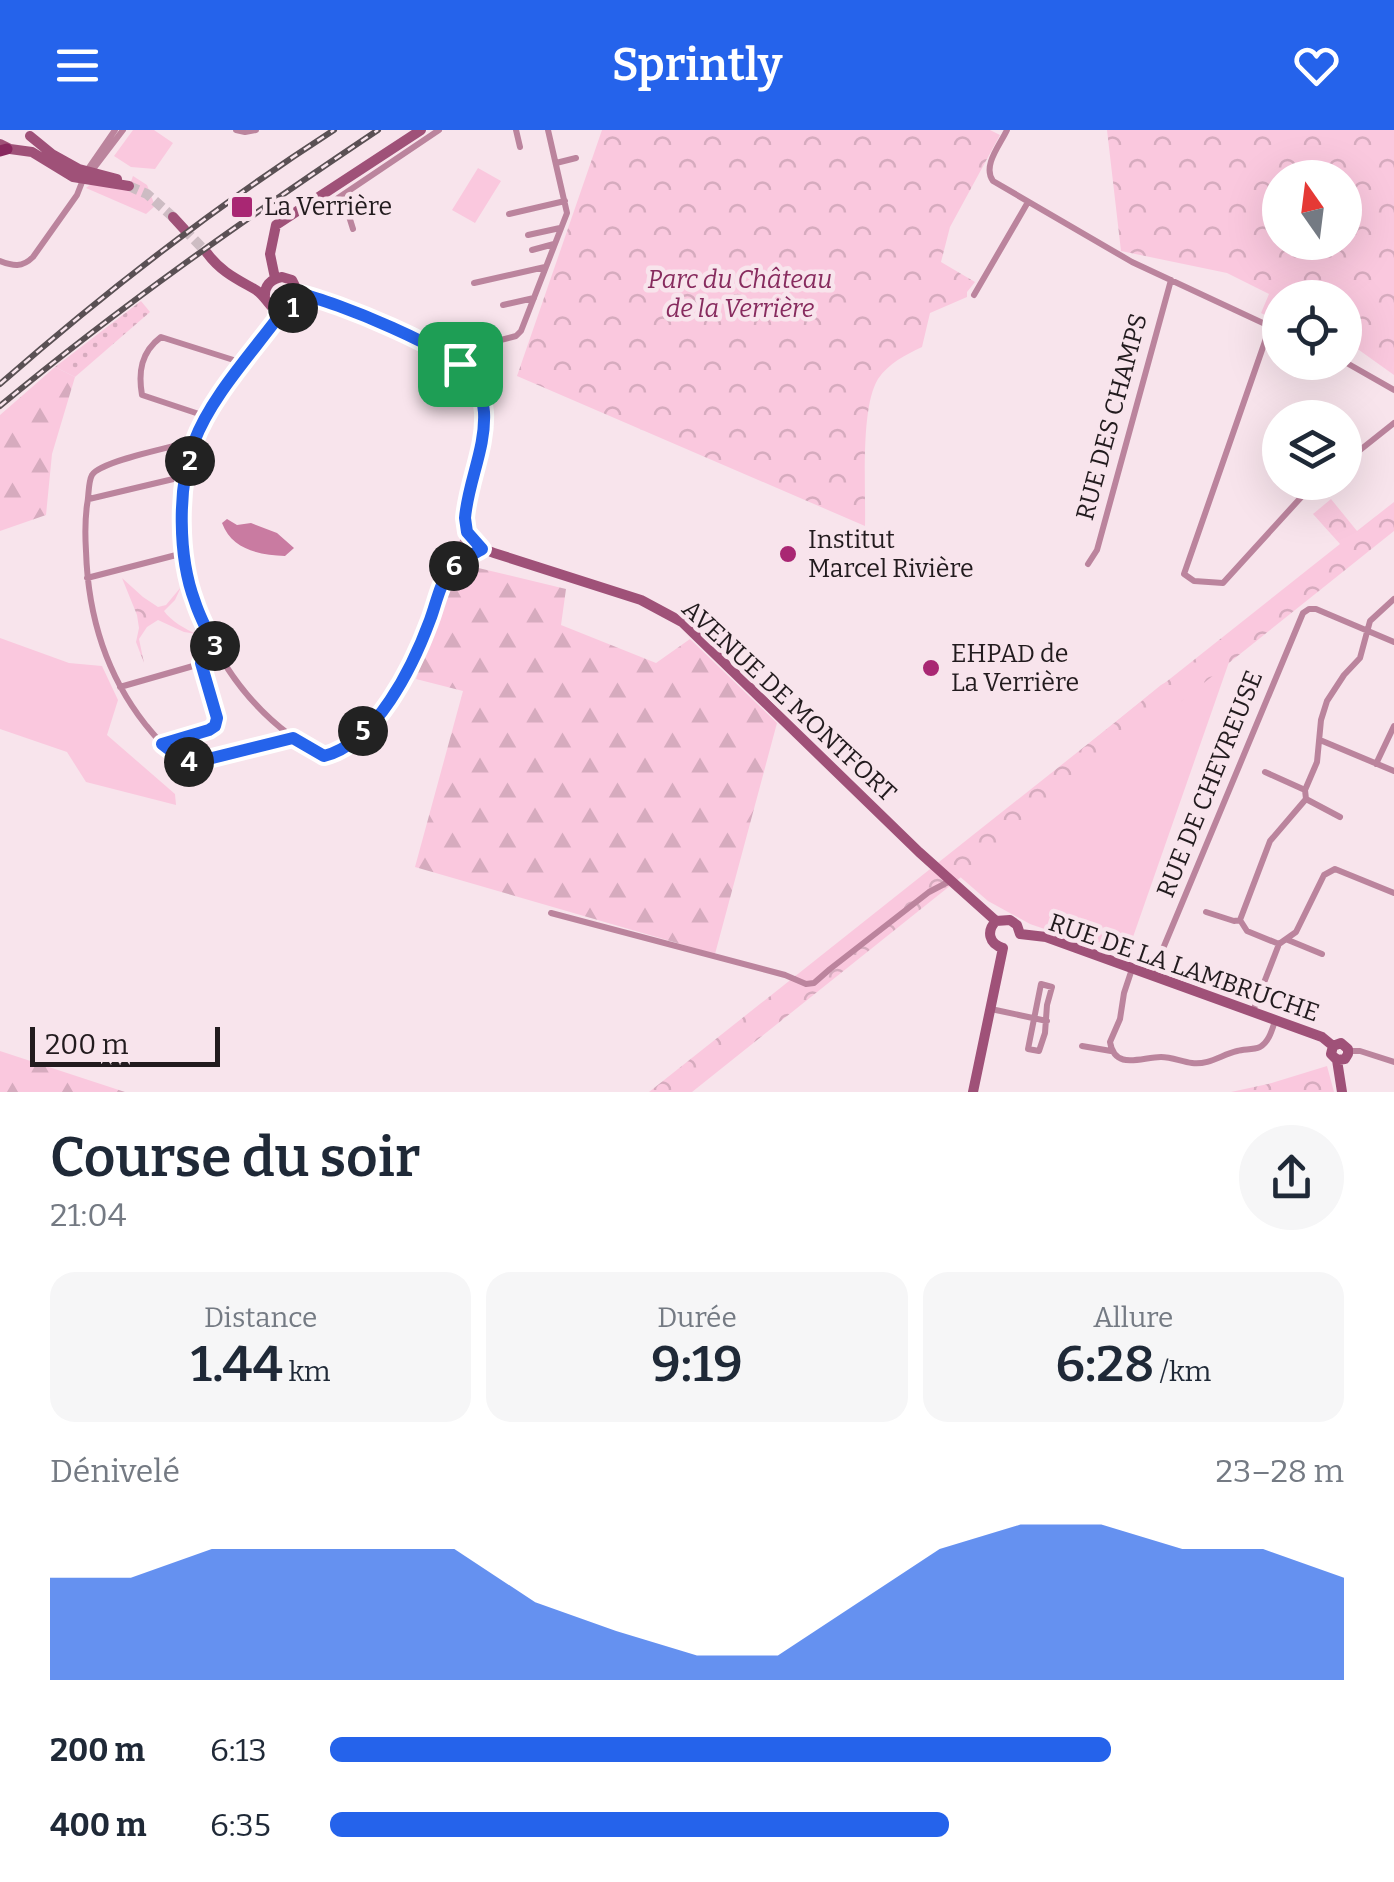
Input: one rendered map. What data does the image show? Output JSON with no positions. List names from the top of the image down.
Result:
{
  "streets": {
    "street": [
      "RUE DES CHAMPS",
      "AVENUE DE MONTFORT",
      "RUE DE CHEVREUSE",
      "RUE DE LA LAMBRUCHE"
    ]
  },
  "crossings": [
    ["AVENUE DE MONTFORT", "RUE DE LA LAMBRUCHE"],
    ["RUE DE CHEVREUSE", "RUE DE LA LAMBRUCHE"]
  ],
  "parks": ["Parc du Château de la Verrière"],
  "places": {
    "transit": ["La Verrière"],
    "other": ["Institut Marcel Rivière", "EHPAD de La Verrière"]
  },
  "scale_bar": "200 m",
  "north": "top",
  "page": {
    "header": "Sprintly",
    "pins": [
      "1",
      "2",
      "6",
      "3",
      "5",
      "4"
    ],
    "scale": "200 m",
    "heading": ["Course du soir", "21:04"],
    "stats": [
      ["Distance", "1.44 km"],
      ["Durée", "9:19"],
      ["Allure", "6:28 /km"]
    ],
    "chart": ["Dénivelé", "23–28 m"],
    "list": [
      {
        "name": "200 m",
        "note": "6:13"
      },
      {
        "name": "400 m",
        "note": "6:35"
      }
    ]
  }
}
